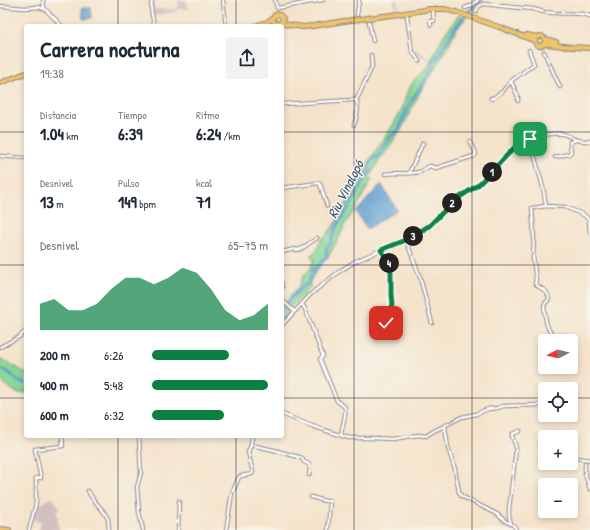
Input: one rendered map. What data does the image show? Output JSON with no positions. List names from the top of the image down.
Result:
{
  "water": ["Riu Vinalopó"],
  "north": "left",
  "page": {
    "heading": ["Carrera nocturna", "19:38"],
    "stats": [
      ["Distancia", "1.04 km"],
      ["Tiempo", "6:39"],
      ["Ritmo", "6:24 /km"],
      ["Desnivel", "13 m"],
      ["Pulso", "149 bpm"],
      ["kcal", "71"]
    ],
    "pins": [
      "1",
      "2",
      "3",
      "4"
    ],
    "chart": ["Desnivel", "65–75 m"],
    "map_buttons": ["+", "−"],
    "list": [
      {
        "name": "200 m",
        "note": "6:26"
      },
      {
        "name": "400 m",
        "note": "5:48"
      },
      {
        "name": "600 m",
        "note": "6:32"
      }
    ]
  }
}
